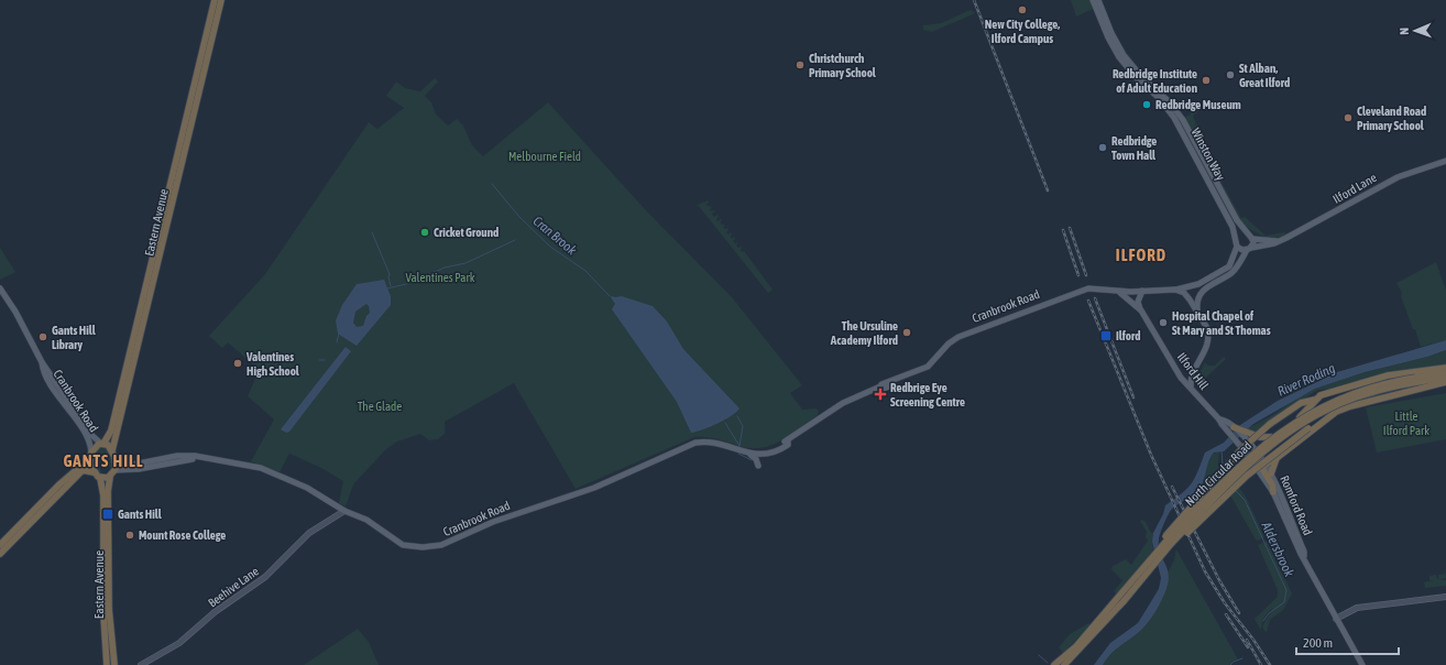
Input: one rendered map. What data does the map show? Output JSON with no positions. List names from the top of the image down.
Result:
{
  "streets": {
    "highway": ["Eastern Avenue", "North Circular Road"],
    "main road": [
      "Winston Way",
      "Ilford Lane",
      "Cranbrook Road",
      "Ilford Hill",
      "Romford Road",
      "Beehive Lane"
    ]
  },
  "crossings": [
    ["Winston Way", "Ilford Lane"],
    ["Winston Way", "Cranbrook Road"],
    ["Ilford Lane", "Cranbrook Road"],
    ["Eastern Avenue", "Cranbrook Road"],
    ["Cranbrook Road", "Ilford Hill"],
    ["Cranbrook Road", "Beehive Lane"],
    ["Ilford Hill", "Romford Road"]
  ],
  "districts": ["ILFORD", "GANTS HILL"],
  "water": ["Cran Brook", "River Roding", "Aldersbrook"],
  "parks": [
    "Melbourne Field",
    "Valentines Park",
    "The Glade",
    "Little Ilford Park"
  ],
  "places": {
    "other": [
      "New City College, Ilford Campus",
      "Christchurch Primary School",
      "St Alban, Great Ilford",
      "Redbridge Institute of Adult Education",
      "Redbridge Museum",
      "Cleveland Road Primary School",
      "Redbridge Town Hall",
      "Cricket Ground",
      "Hospital Chapel of St Mary and St Thomas",
      "The Ursuline Academy Ilford",
      "Gants Hill Library",
      "Valentines High School",
      "Mount Rose College"
    ],
    "transit": ["Ilford", "Gants Hill"],
    "health": ["Redbrige Eye Screening Centre"]
  },
  "scale_bar": "200 m",
  "north": "left"
}
